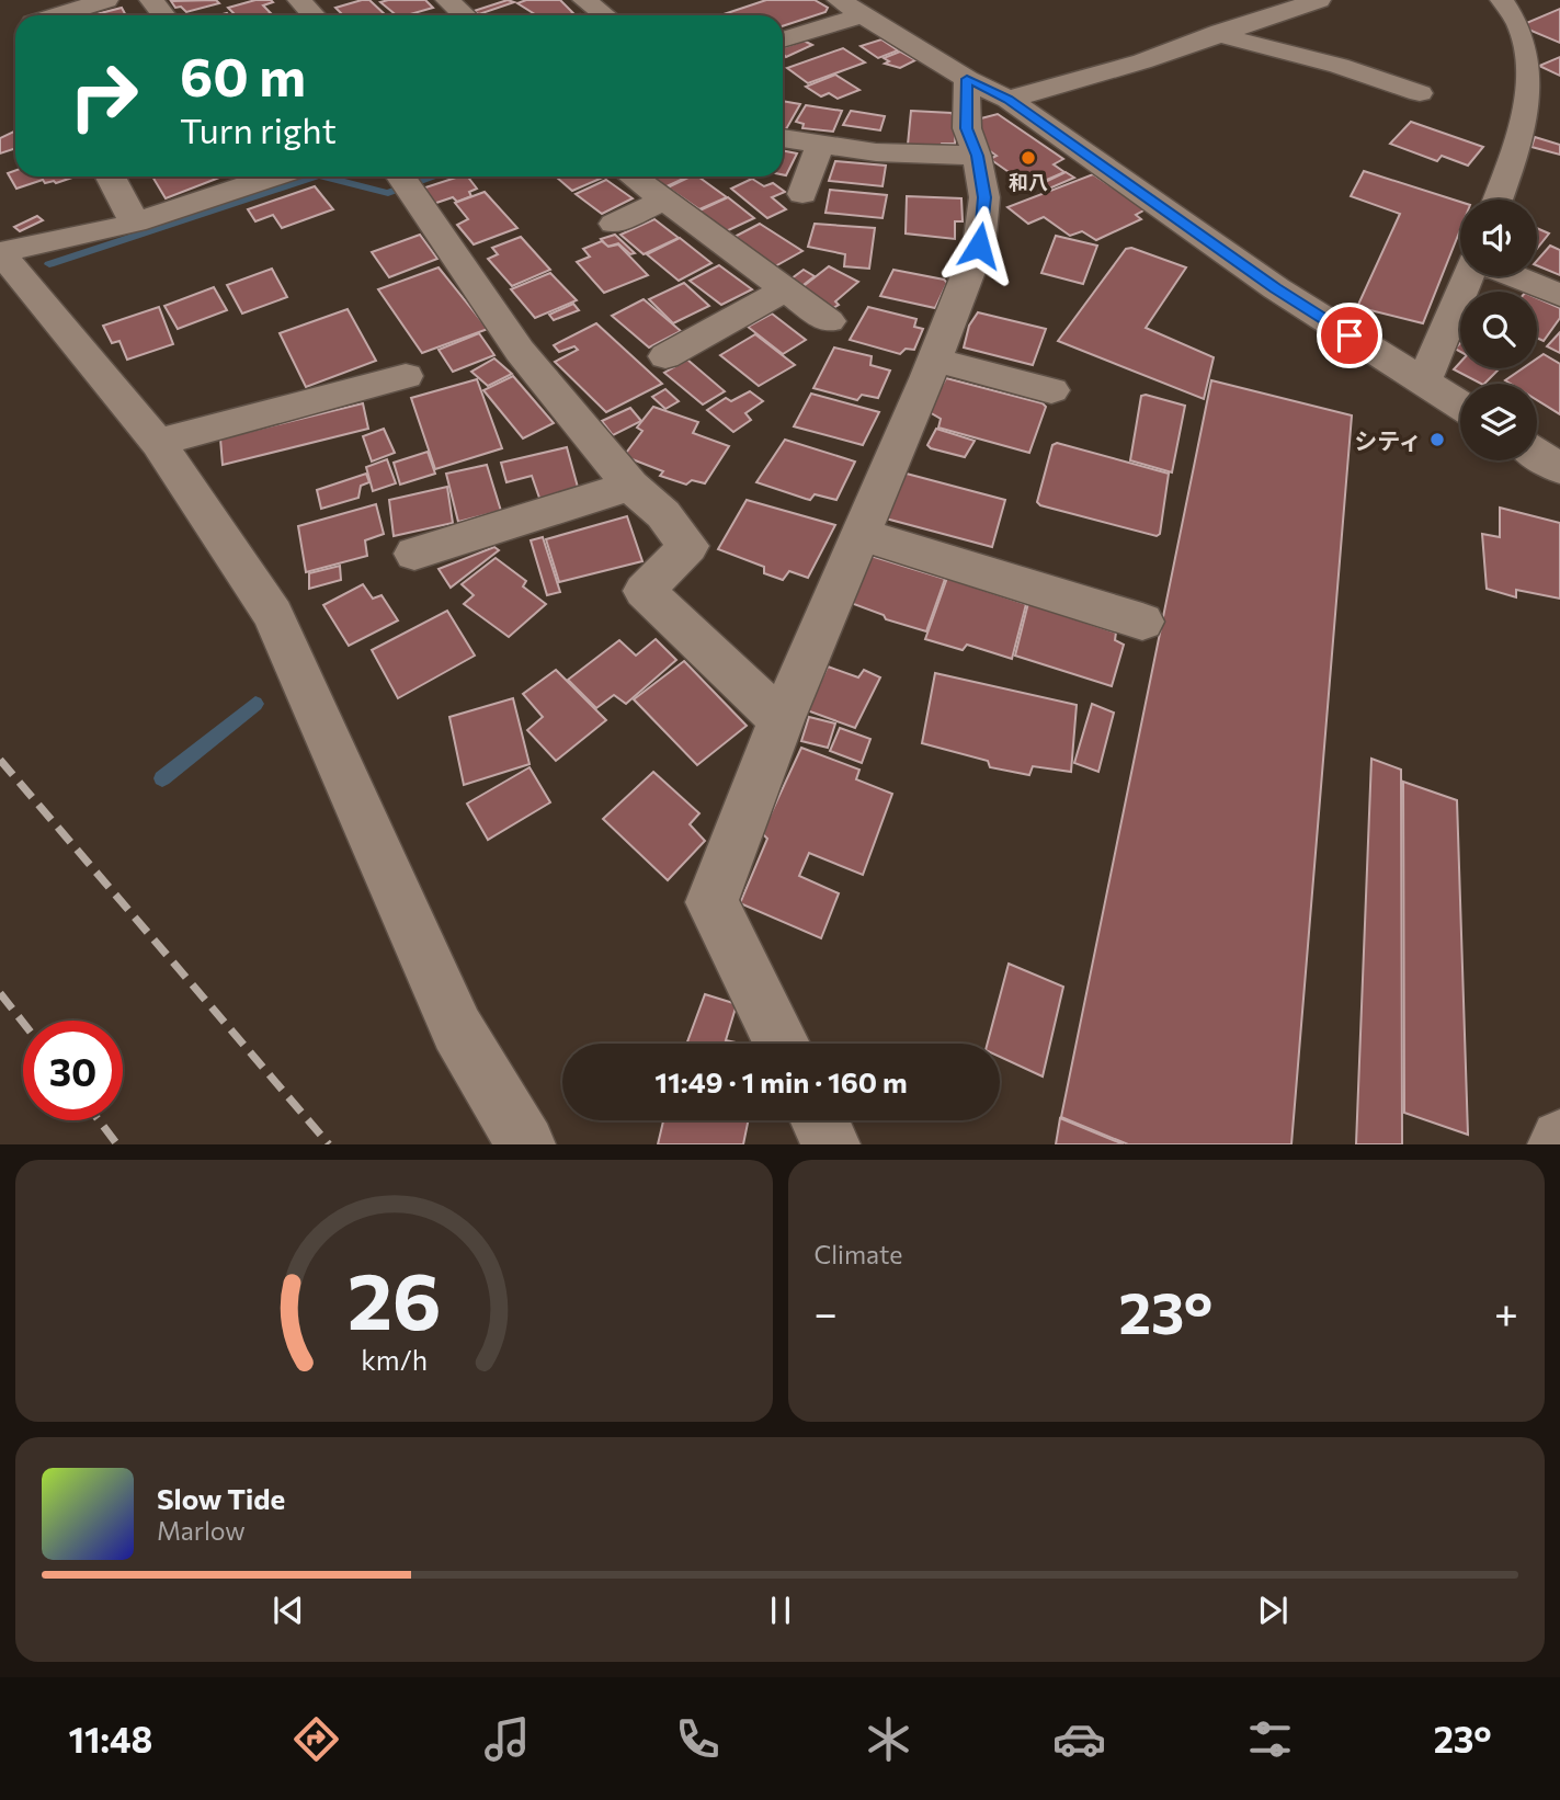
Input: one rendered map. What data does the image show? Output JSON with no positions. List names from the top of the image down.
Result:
{
  "places": ["和八", "シティ"],
  "page": {
    "turn": ["60 m", "Turn right"],
    "limit": "30",
    "trip": "11:49 · 1 min · 160 m",
    "tile": "Climate",
    "heat": ["−", "23°", "+"],
    "song": ["Slow Tide", "Marlow"],
    "tabs": ["11:48", "23°"],
    "gauge": ["26", "km/h"]
  }
}
